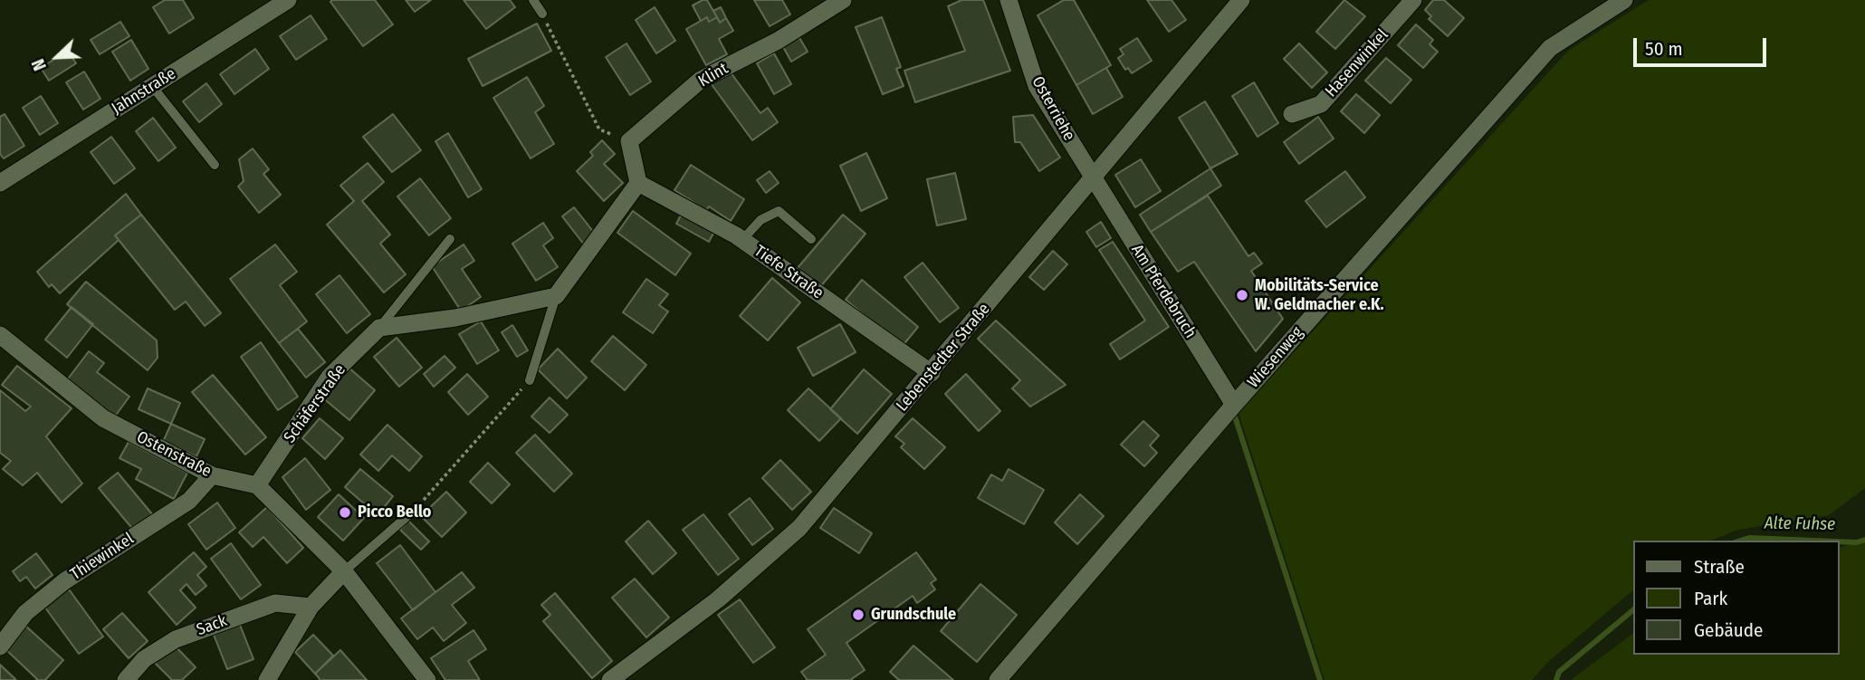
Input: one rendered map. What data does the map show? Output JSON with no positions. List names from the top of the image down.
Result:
{
  "streets": {
    "street": [
      "Hasenwinkel",
      "Klint",
      "Jahnstraße",
      "Osterriehe",
      "Tiefe Straße",
      "Am Pferdebruch",
      "Lebenstedter Straße",
      "Wiesenweg",
      "Schäferstraße",
      "Ostenstraße",
      "Thiewinkel",
      "Sack"
    ]
  },
  "crossings": [
    ["Osterriehe", "Am Pferdebruch"],
    ["Osterriehe", "Lebenstedter Straße"],
    ["Tiefe Straße", "Lebenstedter Straße"],
    ["Am Pferdebruch", "Lebenstedter Straße"],
    ["Am Pferdebruch", "Wiesenweg"],
    ["Schäferstraße", "Ostenstraße"],
    ["Ostenstraße", "Thiewinkel"]
  ],
  "water": ["Alte Fuhse"],
  "places": ["Mobilitäts-Service W. Geldmacher e.K.", "Picco Bello", "Grundschule"],
  "legend": ["Straße", "Park", "Gebäude"],
  "scale_bar": "50 m",
  "north": "bottom left"
}
